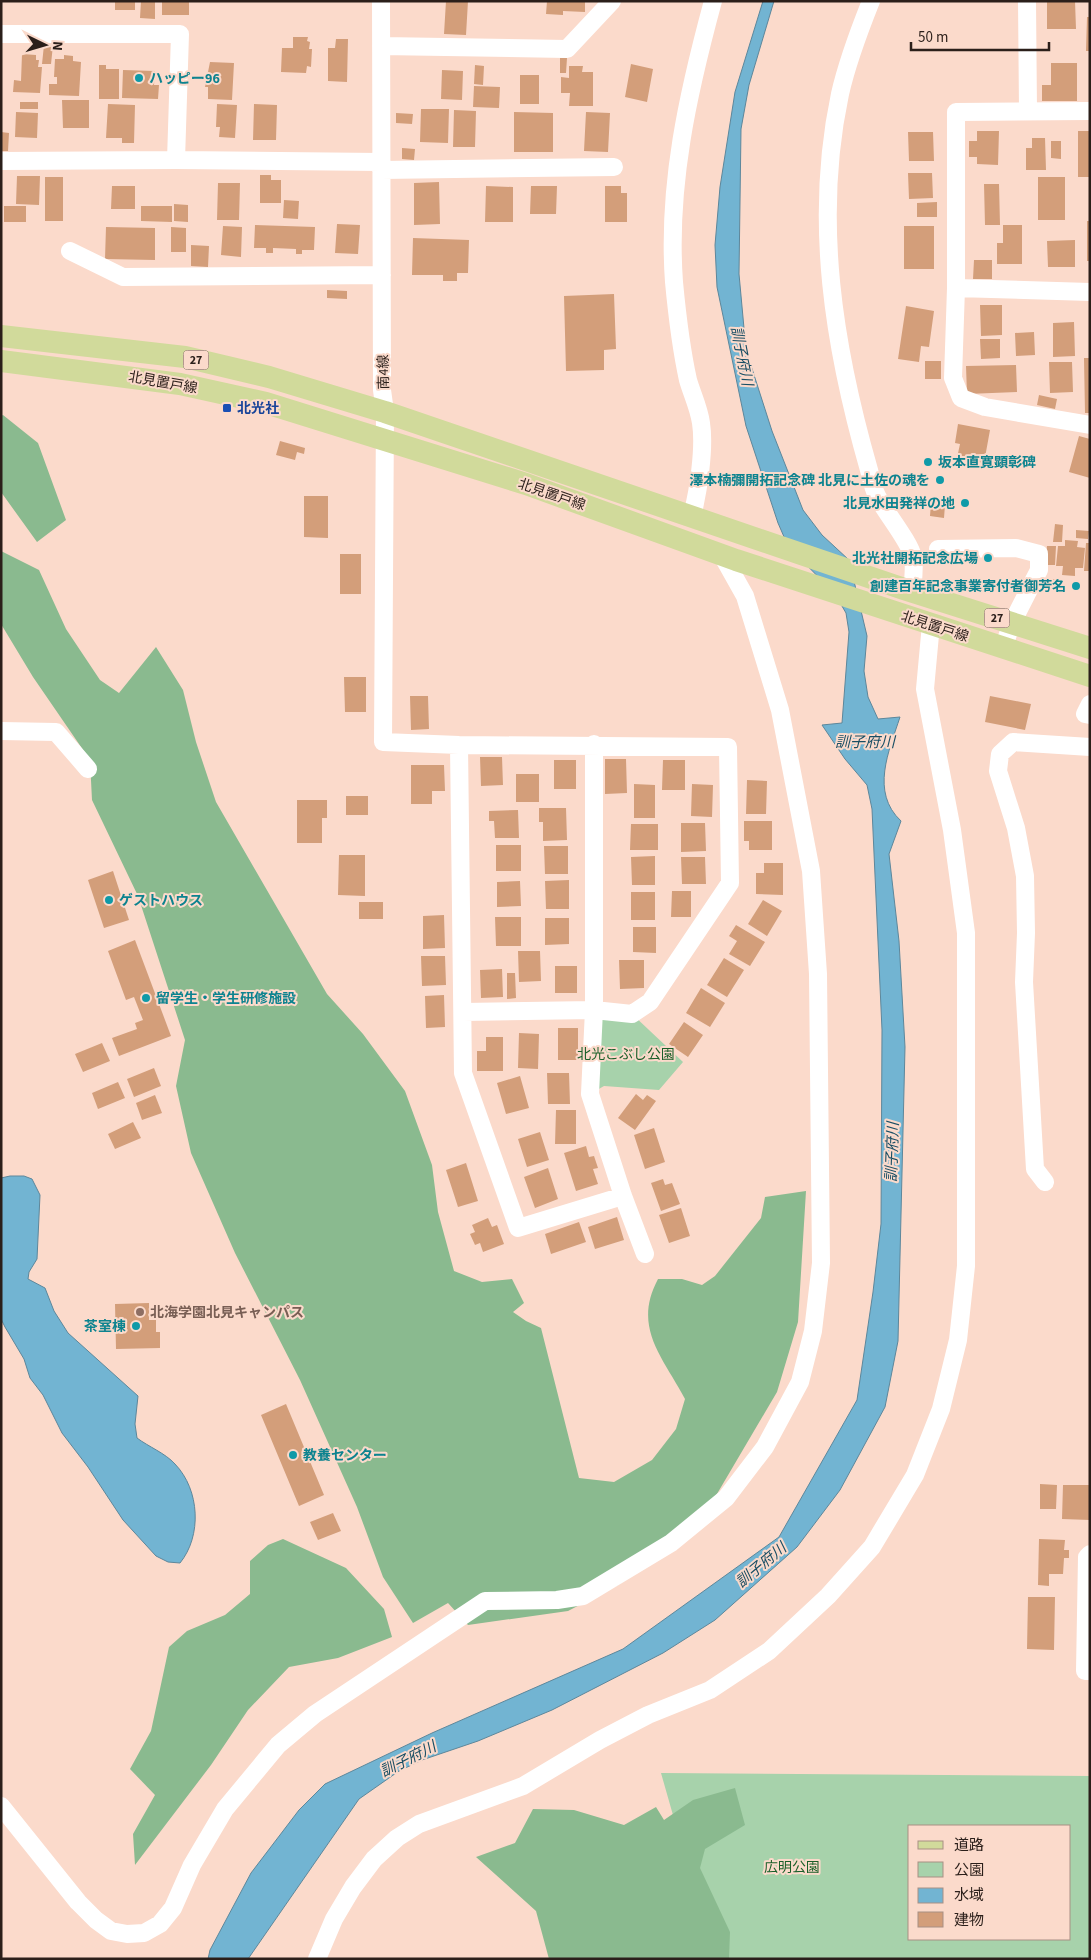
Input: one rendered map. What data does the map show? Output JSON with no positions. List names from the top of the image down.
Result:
{
  "streets": {
    "main road": ["27", "北見置戸線"],
    "street": ["南4線"]
  },
  "crossings": [
    ["南4線", "北見置戸線"]
  ],
  "water": ["訓子府川"],
  "parks": ["北光こぶし公園", "広明公園"],
  "places": {
    "other": [
      "ハッピー96",
      "坂本直寛顕彰碑",
      "澤本楠彌開拓記念碑 北見に土佐の魂を",
      "北見水田発祥の地",
      "北光社開拓記念広場",
      "創建百年記念事業寄付者御芳名",
      "ゲストハウス",
      "留学生・学生研修施設",
      "北海学園北見キャンパス",
      "茶室棟",
      "教養センター"
    ],
    "transit": ["北光社"]
  },
  "legend": [
    "道路",
    "公園",
    "水域",
    "建物"
  ],
  "scale_bar": "50 m",
  "north": "right"
}
